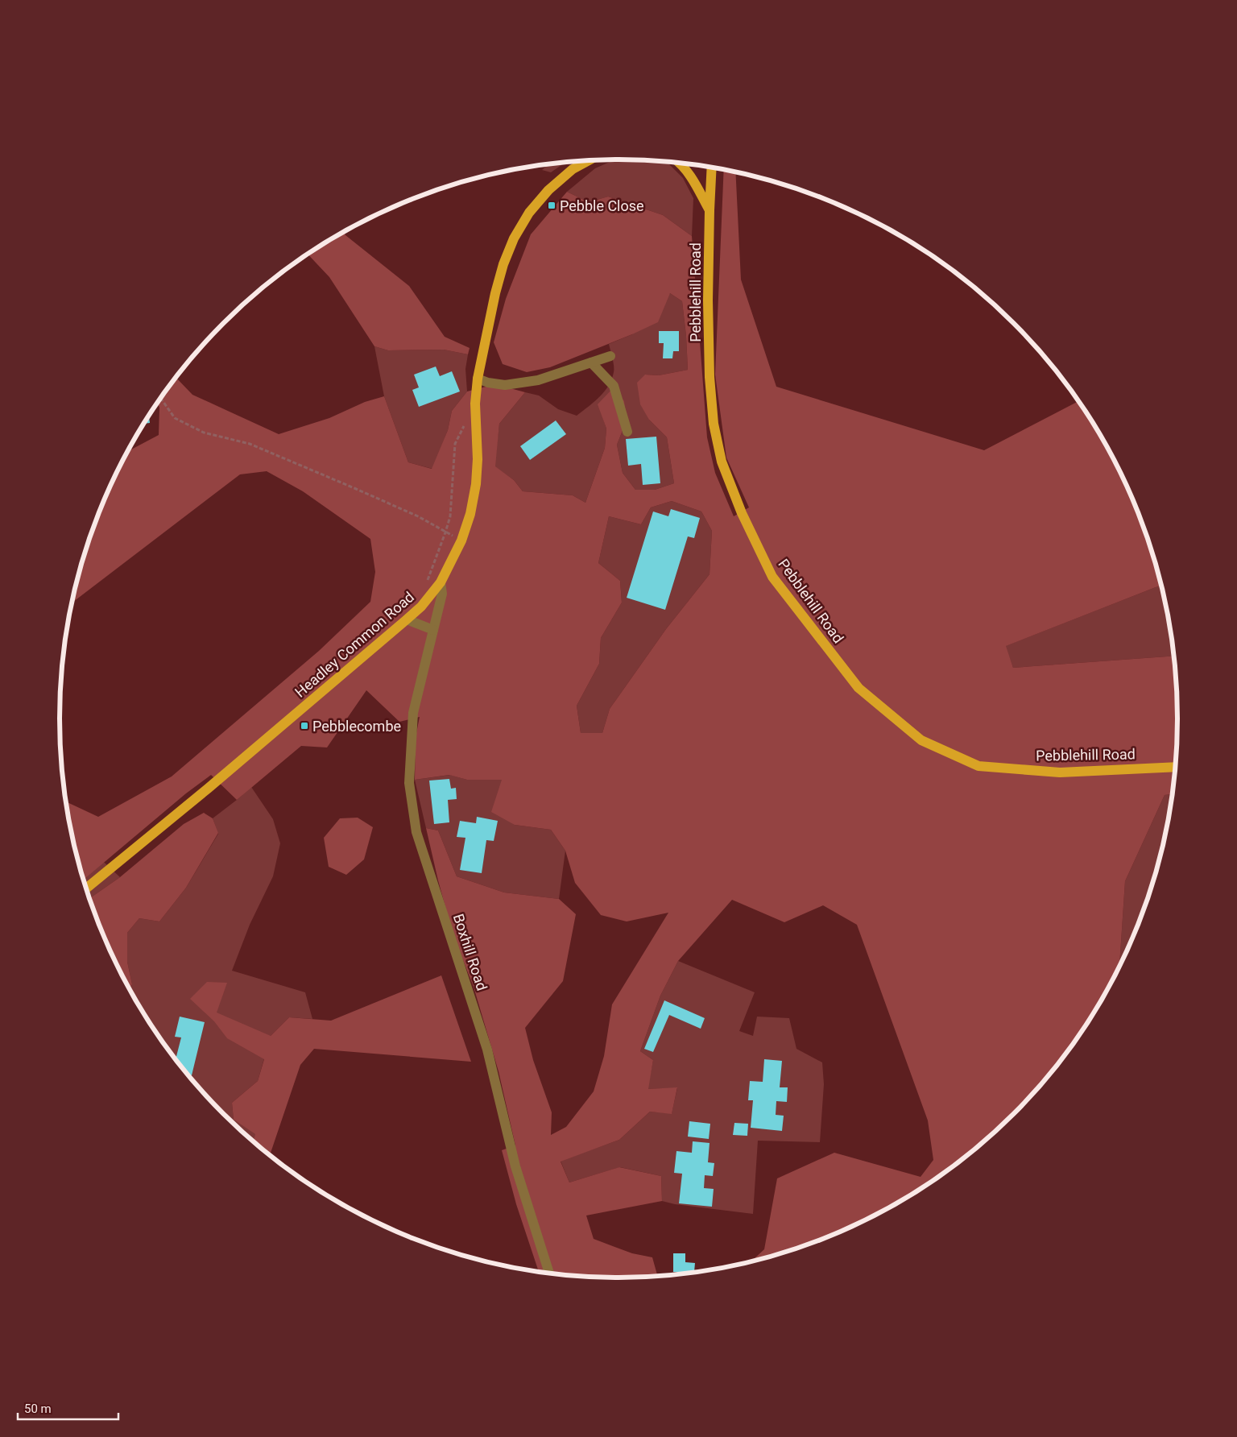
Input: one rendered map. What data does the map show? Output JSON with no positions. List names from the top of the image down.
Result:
{
  "streets": {
    "main road": ["Pebblehill Road", "Headley Common Road"],
    "street": ["Boxhill Road"]
  },
  "crossings": [
    ["Headley Common Road", "Boxhill Road"]
  ],
  "places": {
    "transit": ["Pebble Close", "Pebblecombe"]
  },
  "scale_bar": "50 m"
}
